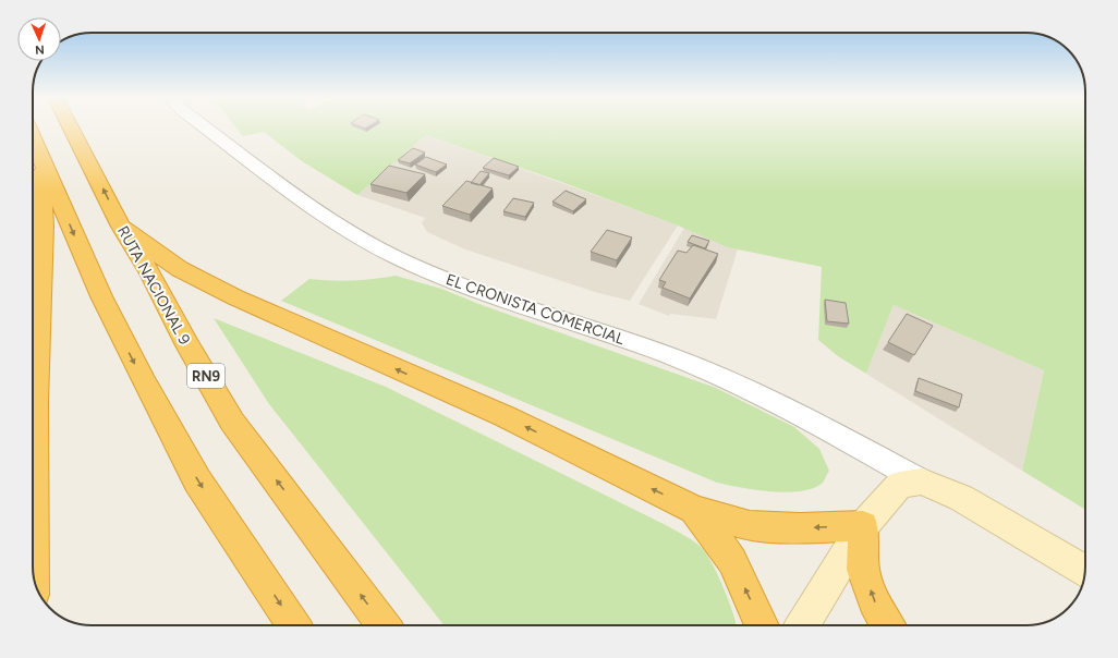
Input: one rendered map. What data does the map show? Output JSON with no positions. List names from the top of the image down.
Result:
{
  "streets": {
    "highway": ["RUTA NACIONAL 9", "RN9"],
    "street": ["EL CRONISTA COMERCIAL"]
  },
  "north": "bottom"
}
